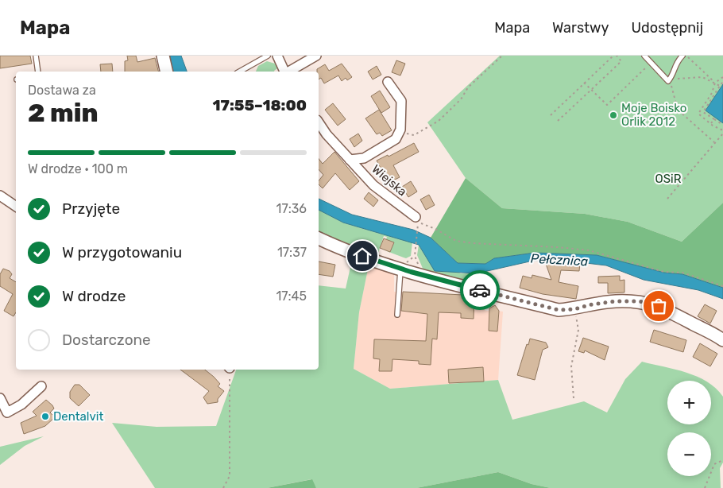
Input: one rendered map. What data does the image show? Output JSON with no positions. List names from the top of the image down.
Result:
{
  "streets": {
    "street": ["Wiejska"]
  },
  "water": ["Pełcznica"],
  "parks": ["OSiR"],
  "places": ["Moje Boisko Orlik 2012", "Dentalvit"],
  "page": {
    "header": "Mapa",
    "nav": ["Mapa", "Warstwy", "Udostępnij"],
    "heading": ["2 min", "Dostawa za", "17:55–18:00"],
    "bar": "W drodze · 100 m",
    "list": [
      ["Przyjęte", "17:36"],
      ["W przygotowaniu", "17:37"],
      ["W drodze", "17:45"],
      "Dostarczone"
    ],
    "map_buttons": ["+", "−"]
  }
}
